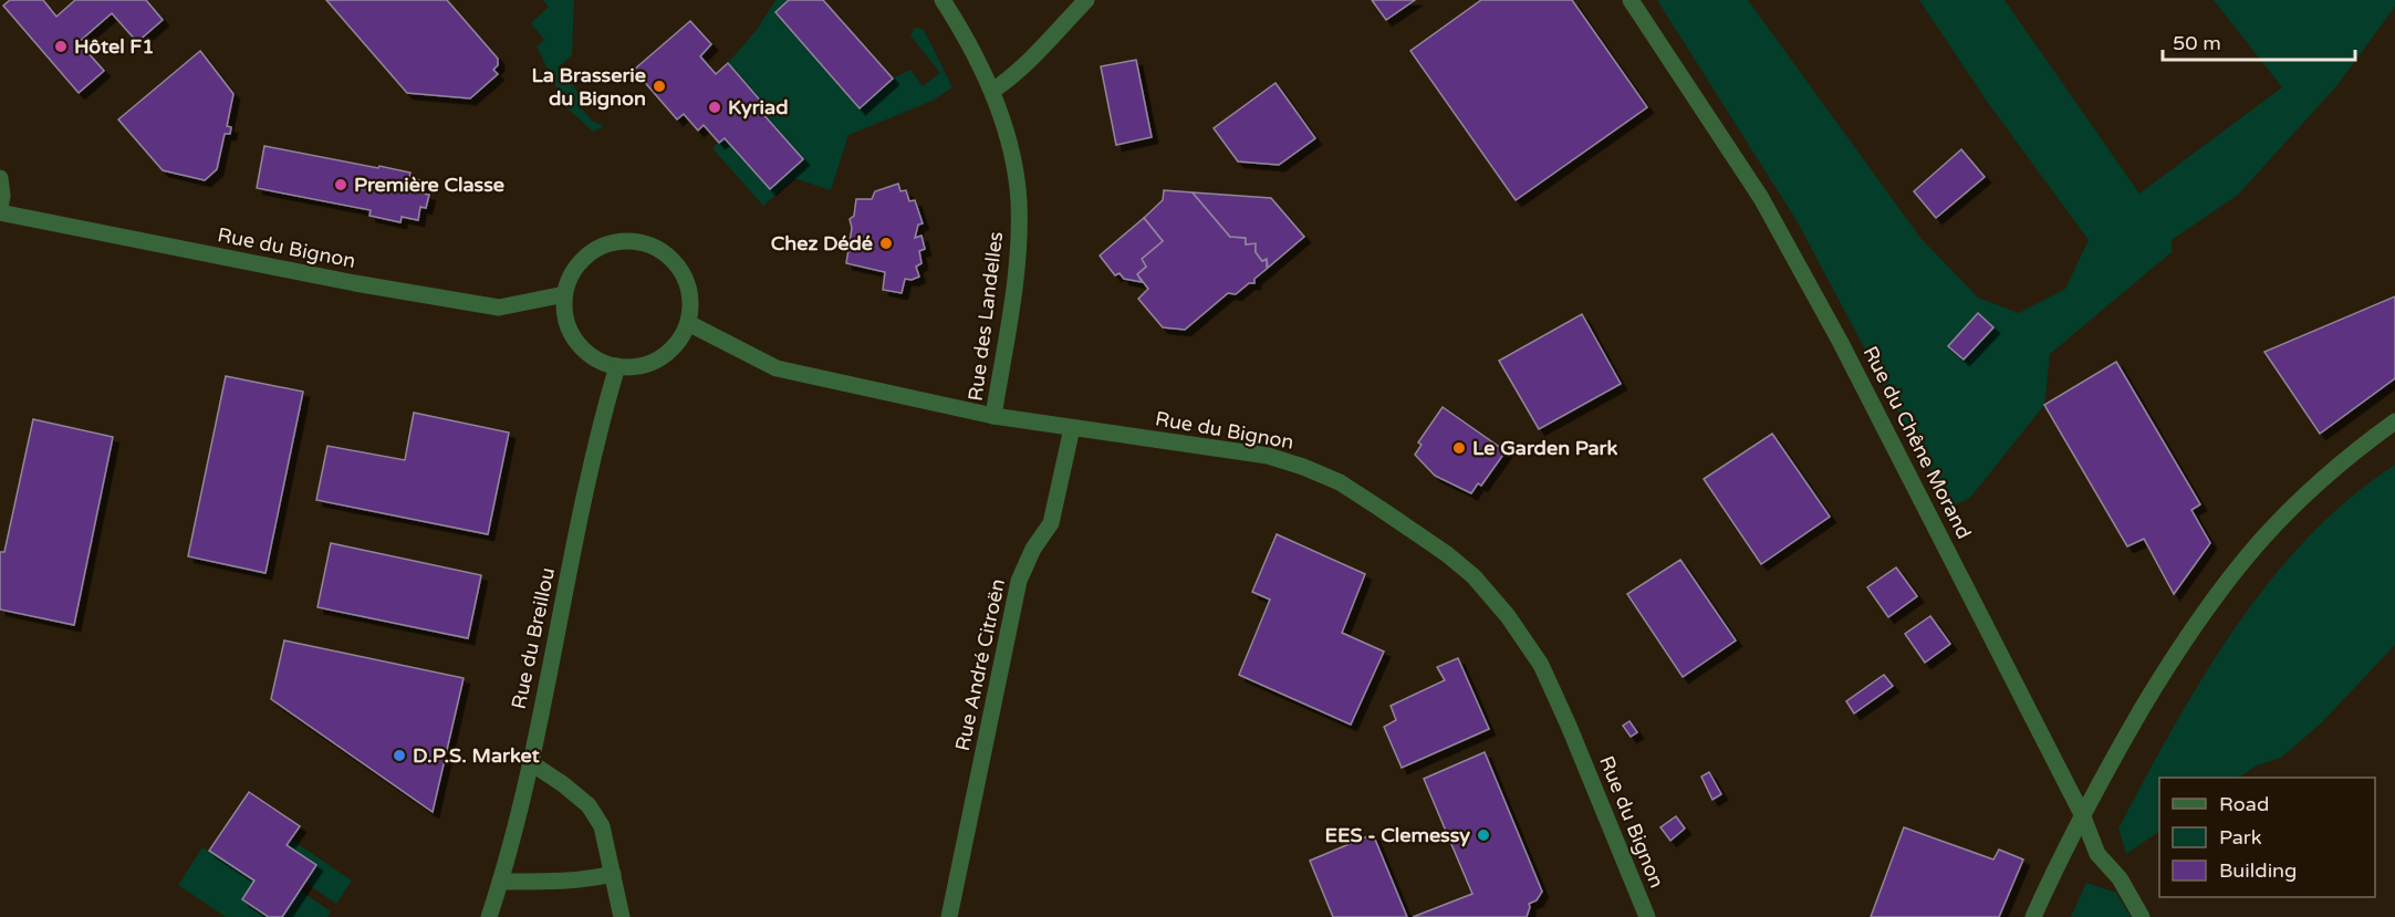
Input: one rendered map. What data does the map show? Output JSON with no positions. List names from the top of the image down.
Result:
{
  "streets": {
    "street": [
      "Rue du Bignon",
      "Rue des Landelles",
      "Rue du Chêne Morand",
      "Rue du Breillou",
      "Rue André Citroën"
    ]
  },
  "crossings": [
    ["Rue du Bignon", "Rue des Landelles"],
    ["Rue du Bignon", "Rue du Breillou"],
    ["Rue du Bignon", "Rue André Citroën"]
  ],
  "places": [
    "Hôtel F1",
    "La Brasserie du Bignon",
    "Kyriad",
    "Première Classe",
    "Chez Dédé",
    "Le Garden Park",
    "D.P.S. Market",
    "EES - Clemessy"
  ],
  "legend": ["Road", "Park", "Building"],
  "scale_bar": "50 m"
}
